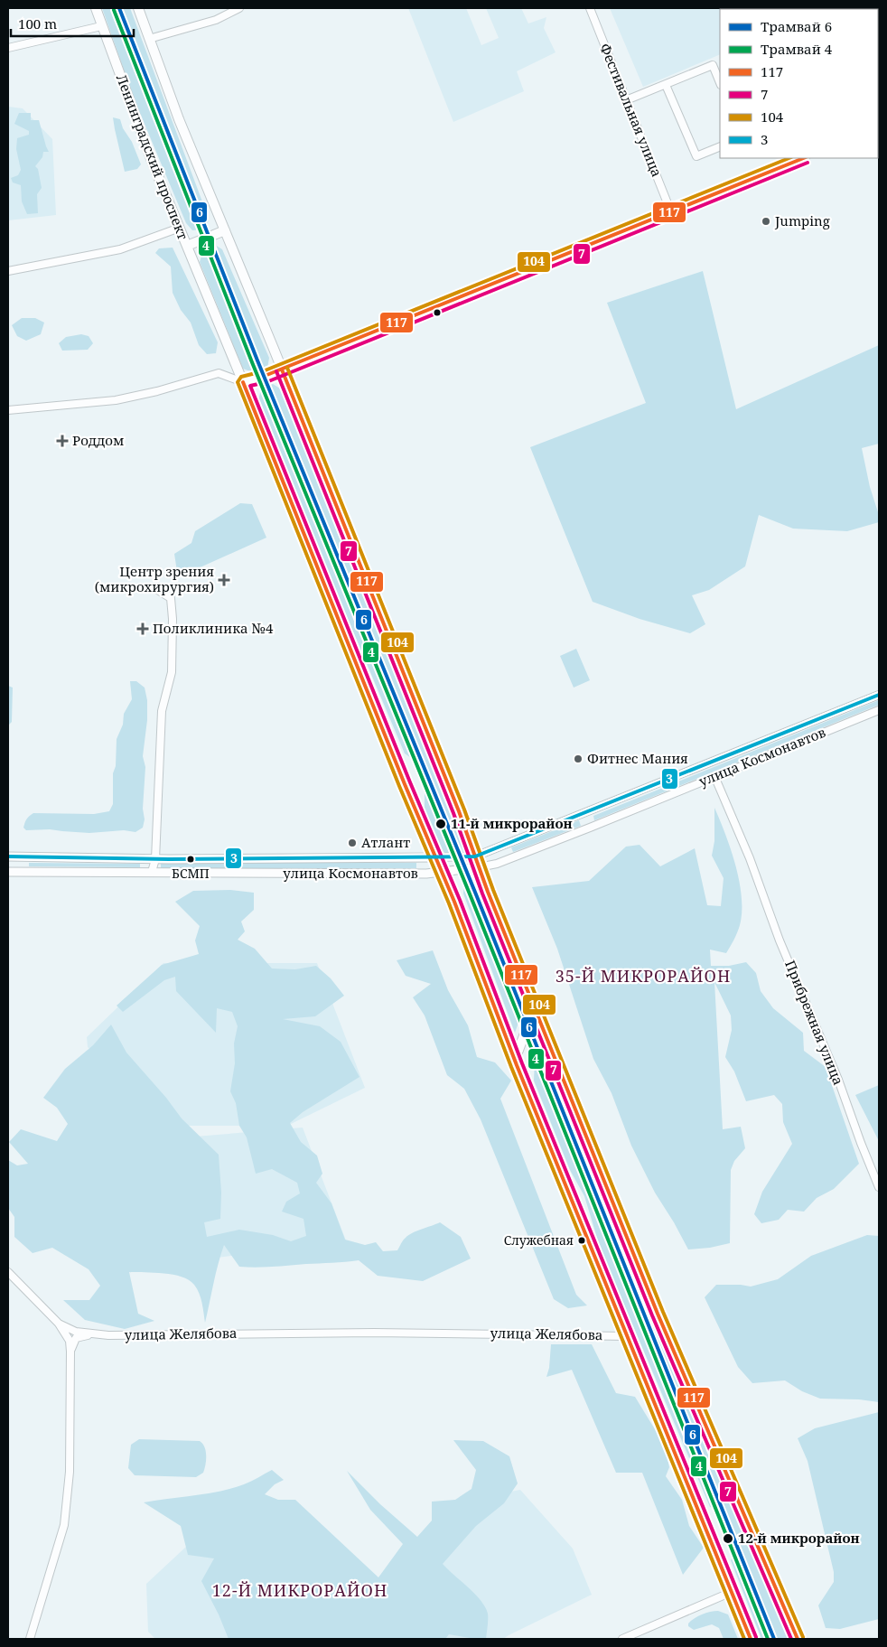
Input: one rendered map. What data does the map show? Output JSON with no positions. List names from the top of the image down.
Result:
{
  "streets": {
    "main road": ["Ленинградский проспект"],
    "street": [
      "Фестивальная улица",
      "улица Космонавтов",
      "Прибрежная улица",
      "улица Желябова"
    ]
  },
  "crossings": [
    ["Ленинградский проспект", "улица Космонавтов"],
    ["Ленинградский проспект", "улица Желябова"],
    ["улица Космонавтов", "Прибрежная улица"]
  ],
  "districts": ["35-Й МИКРОРАЙОН", "12-Й МИКРОРАЙОН"],
  "places": {
    "other": [
      "Jumping",
      "Фитнес Мания",
      "11-й микрорайон",
      "Атлант",
      "БСМП",
      "Служебная",
      "12-й микрорайон"
    ],
    "health": ["Роддом", "Центр зрения (микрохирургия)", "Поликлиника №4"]
  },
  "lines": [
    "tram line 6",
    "tram line 4",
    "transit line 117",
    "transit line 104",
    "transit line 7",
    "transit line 3"
  ],
  "legend": [
    "Трамвай 6",
    "Трамвай 4",
    "117",
    "7",
    "104",
    "3"
  ],
  "scale_bar": "100 m"
}
